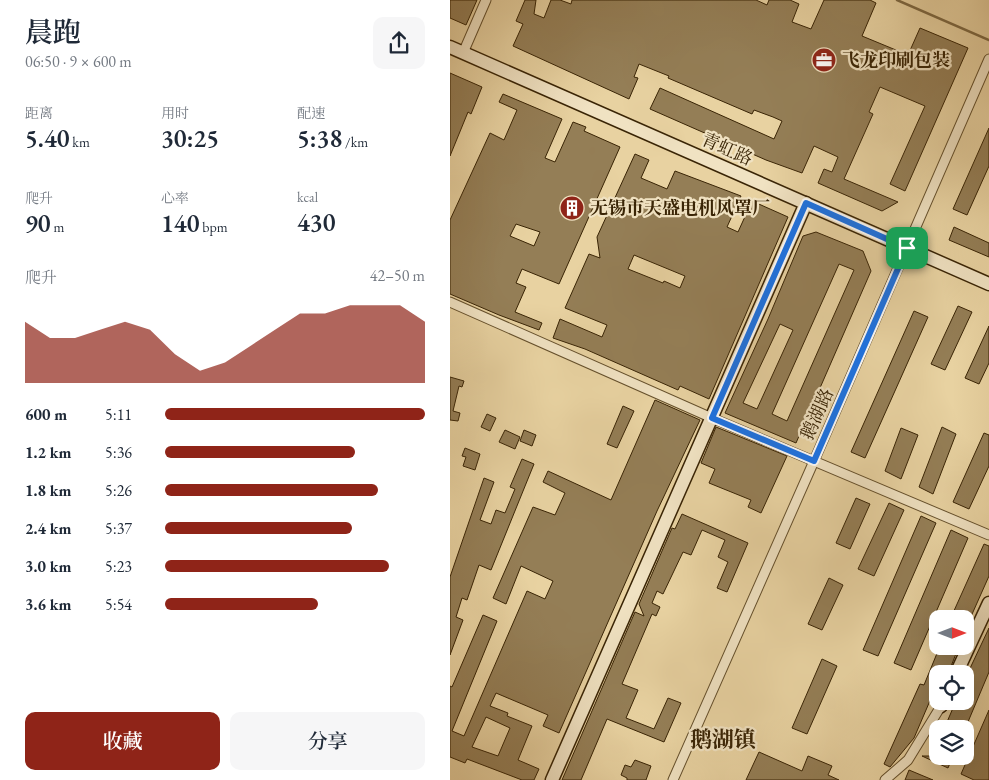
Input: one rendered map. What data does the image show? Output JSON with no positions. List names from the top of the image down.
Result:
{
  "streets": {
    "street": ["青虹路", "鹅湖路"]
  },
  "crossings": [
    ["青虹路", "鹅湖路"]
  ],
  "districts": ["鹅湖镇"],
  "places": {
    "office": ["飞龙印刷包装"],
    "building": ["无锡市天盛电机风罩厂"]
  },
  "north": "right",
  "page": {
    "heading": ["晨跑", "06:50 · 9 × 600 m"],
    "stats": [
      ["距离", "5.40 km"],
      ["用时", "30:25"],
      ["配速", "5:38 /km"],
      ["爬升", "90 m"],
      ["心率", "140 bpm"],
      ["kcal", "430"]
    ],
    "chart": ["爬升", "42–50 m"],
    "list": [
      {
        "name": "600 m",
        "note": "5:11"
      },
      {
        "name": "1.2 km",
        "note": "5:36"
      },
      {
        "name": "1.8 km",
        "note": "5:26"
      },
      {
        "name": "2.4 km",
        "note": "5:37"
      },
      {
        "name": "3.0 km",
        "note": "5:23"
      },
      {
        "name": "3.6 km",
        "note": "5:54"
      }
    ],
    "buttons": ["收藏", "分享"]
  }
}
